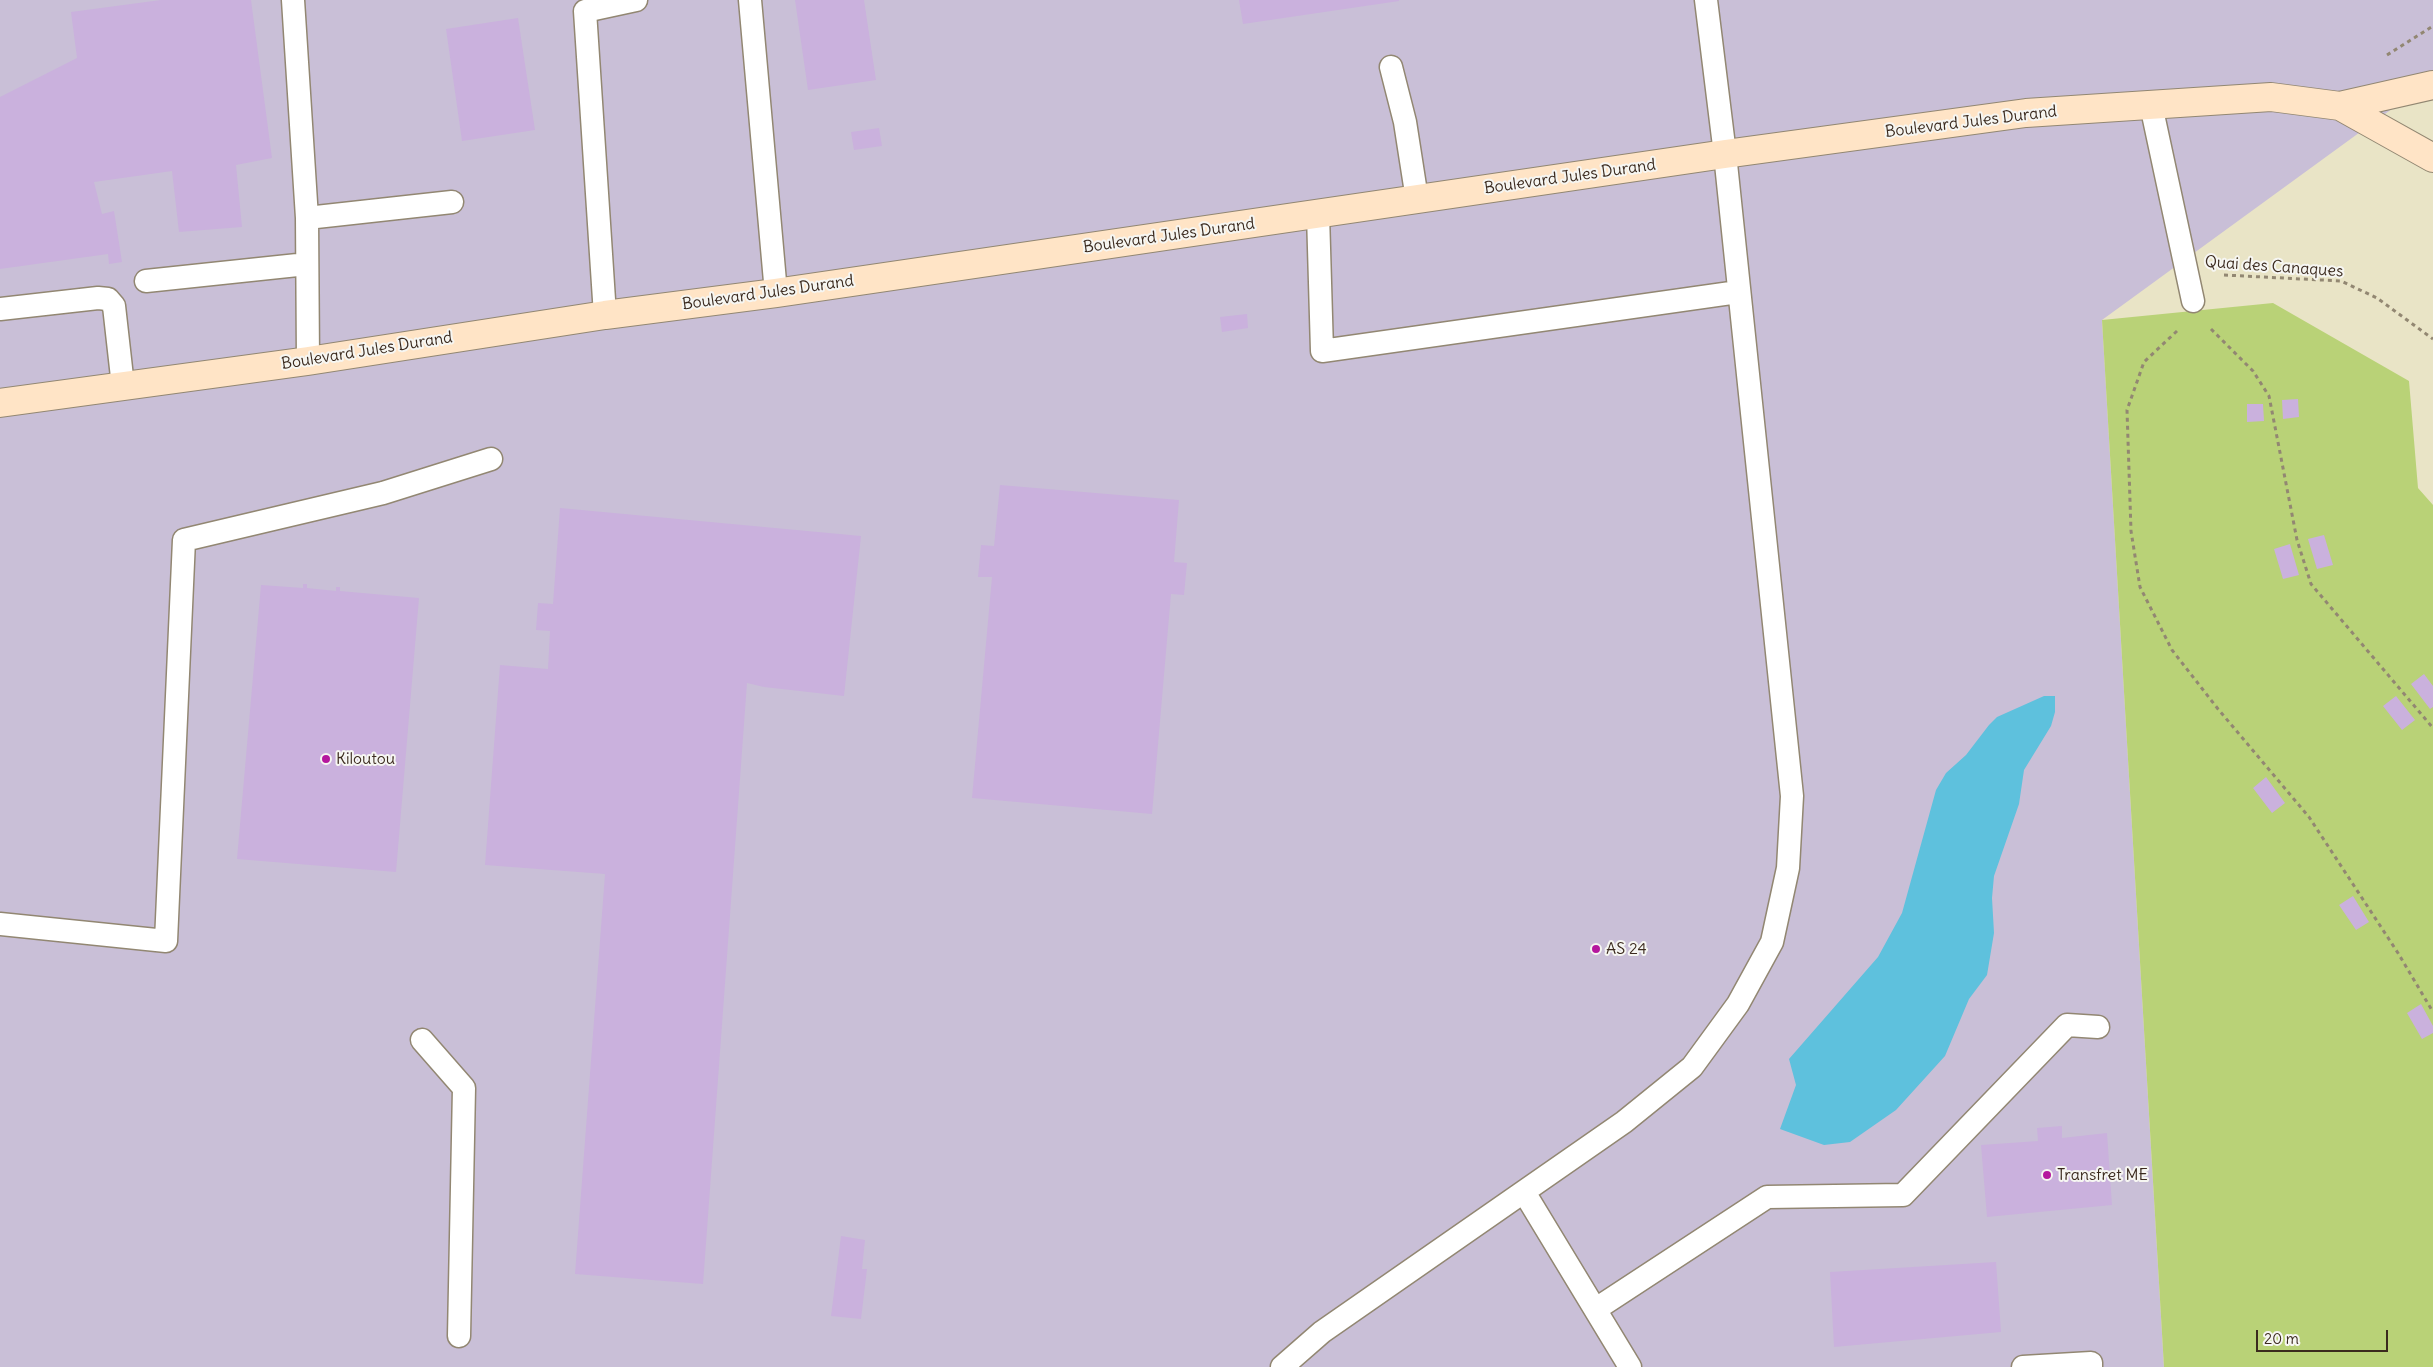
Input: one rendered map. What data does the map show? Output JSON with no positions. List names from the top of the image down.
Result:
{
  "streets": {
    "main road": ["Boulevard Jules Durand"],
    "path": ["Quai des Canaques"]
  },
  "places": ["Kiloutou", "AS 24", "Transfret ME"],
  "scale_bar": "20 m"
}
